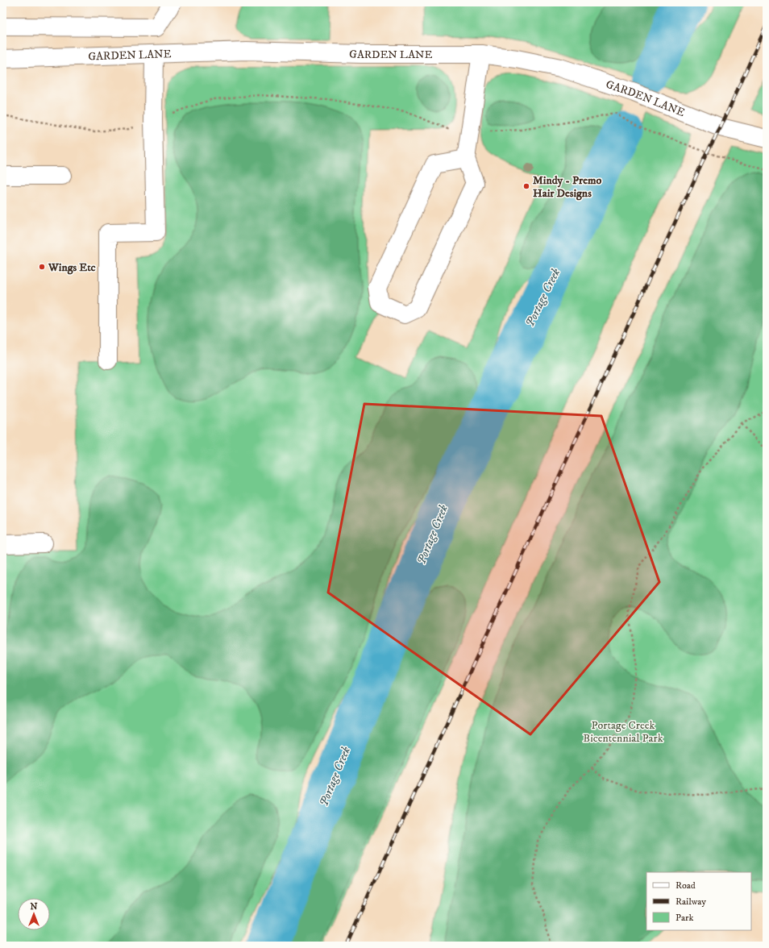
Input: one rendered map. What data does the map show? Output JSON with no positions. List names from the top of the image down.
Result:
{
  "streets": {
    "street": ["GARDEN LANE"]
  },
  "water": ["Portage Creek"],
  "parks": ["Portage Creek Bicentennial Park"],
  "places": ["Mindy - Premo Hair Designs", "Wings Etc"],
  "legend": ["Road", "Railway", "Park"],
  "north": "top"
}
